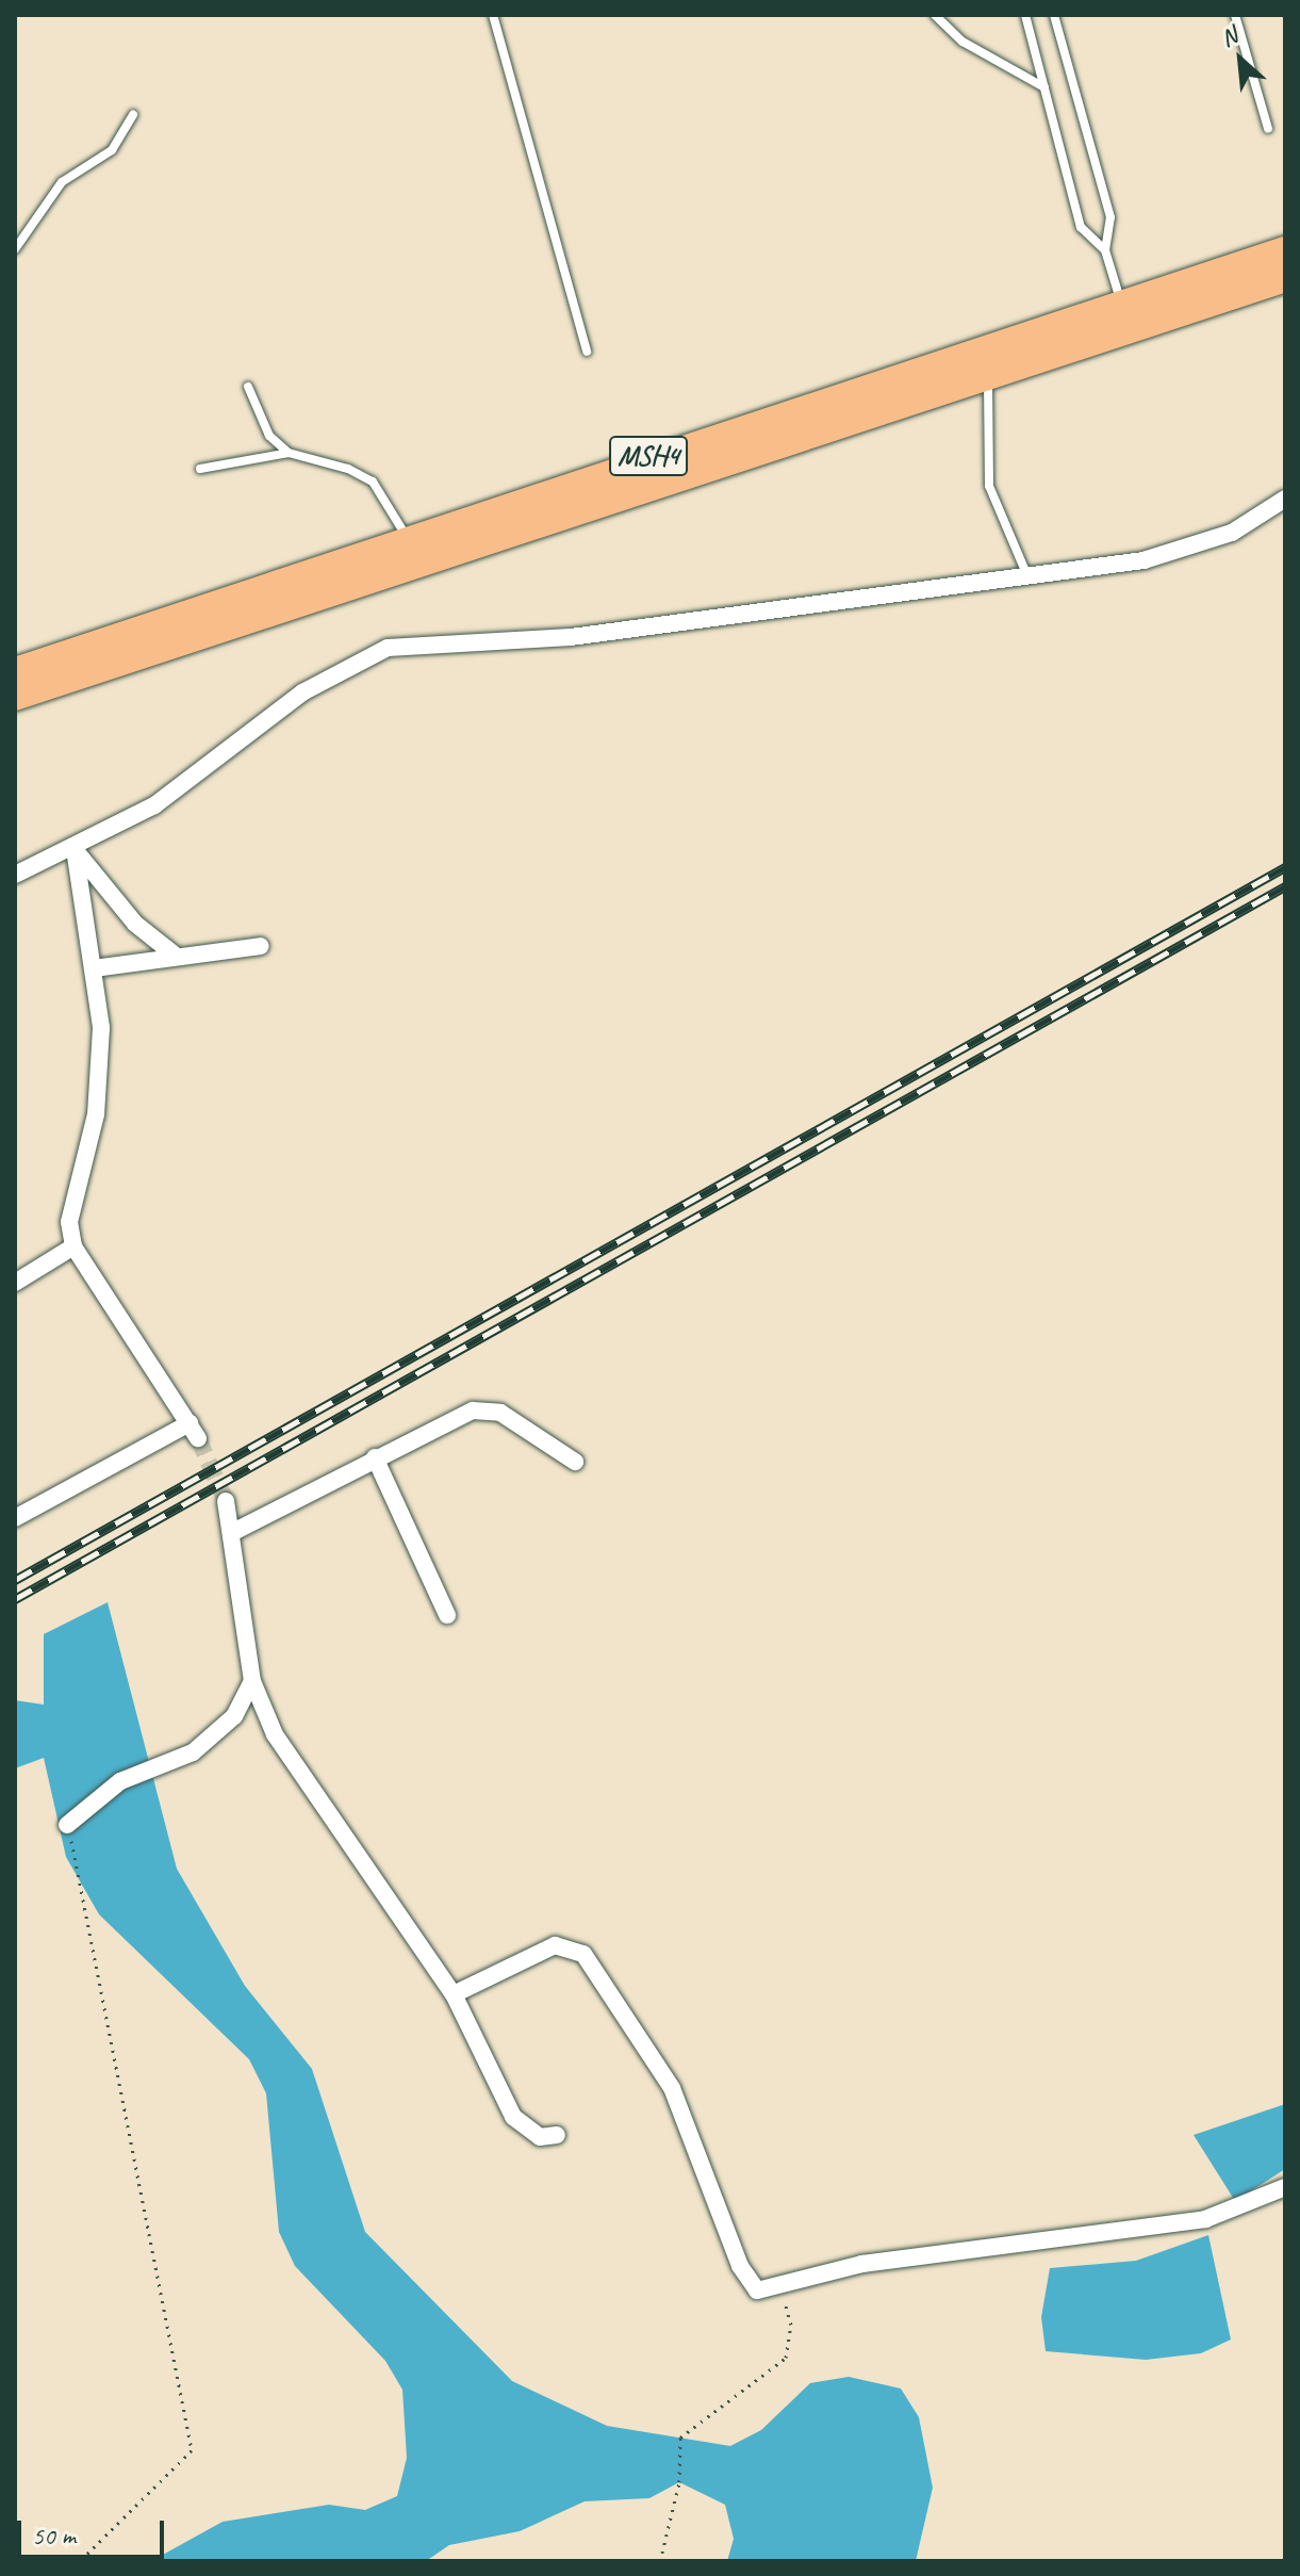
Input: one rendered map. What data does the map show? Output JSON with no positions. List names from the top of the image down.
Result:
{
  "streets": {
    "main road": ["MSH4"]
  },
  "scale_bar": "50 m",
  "north": "top left"
}
